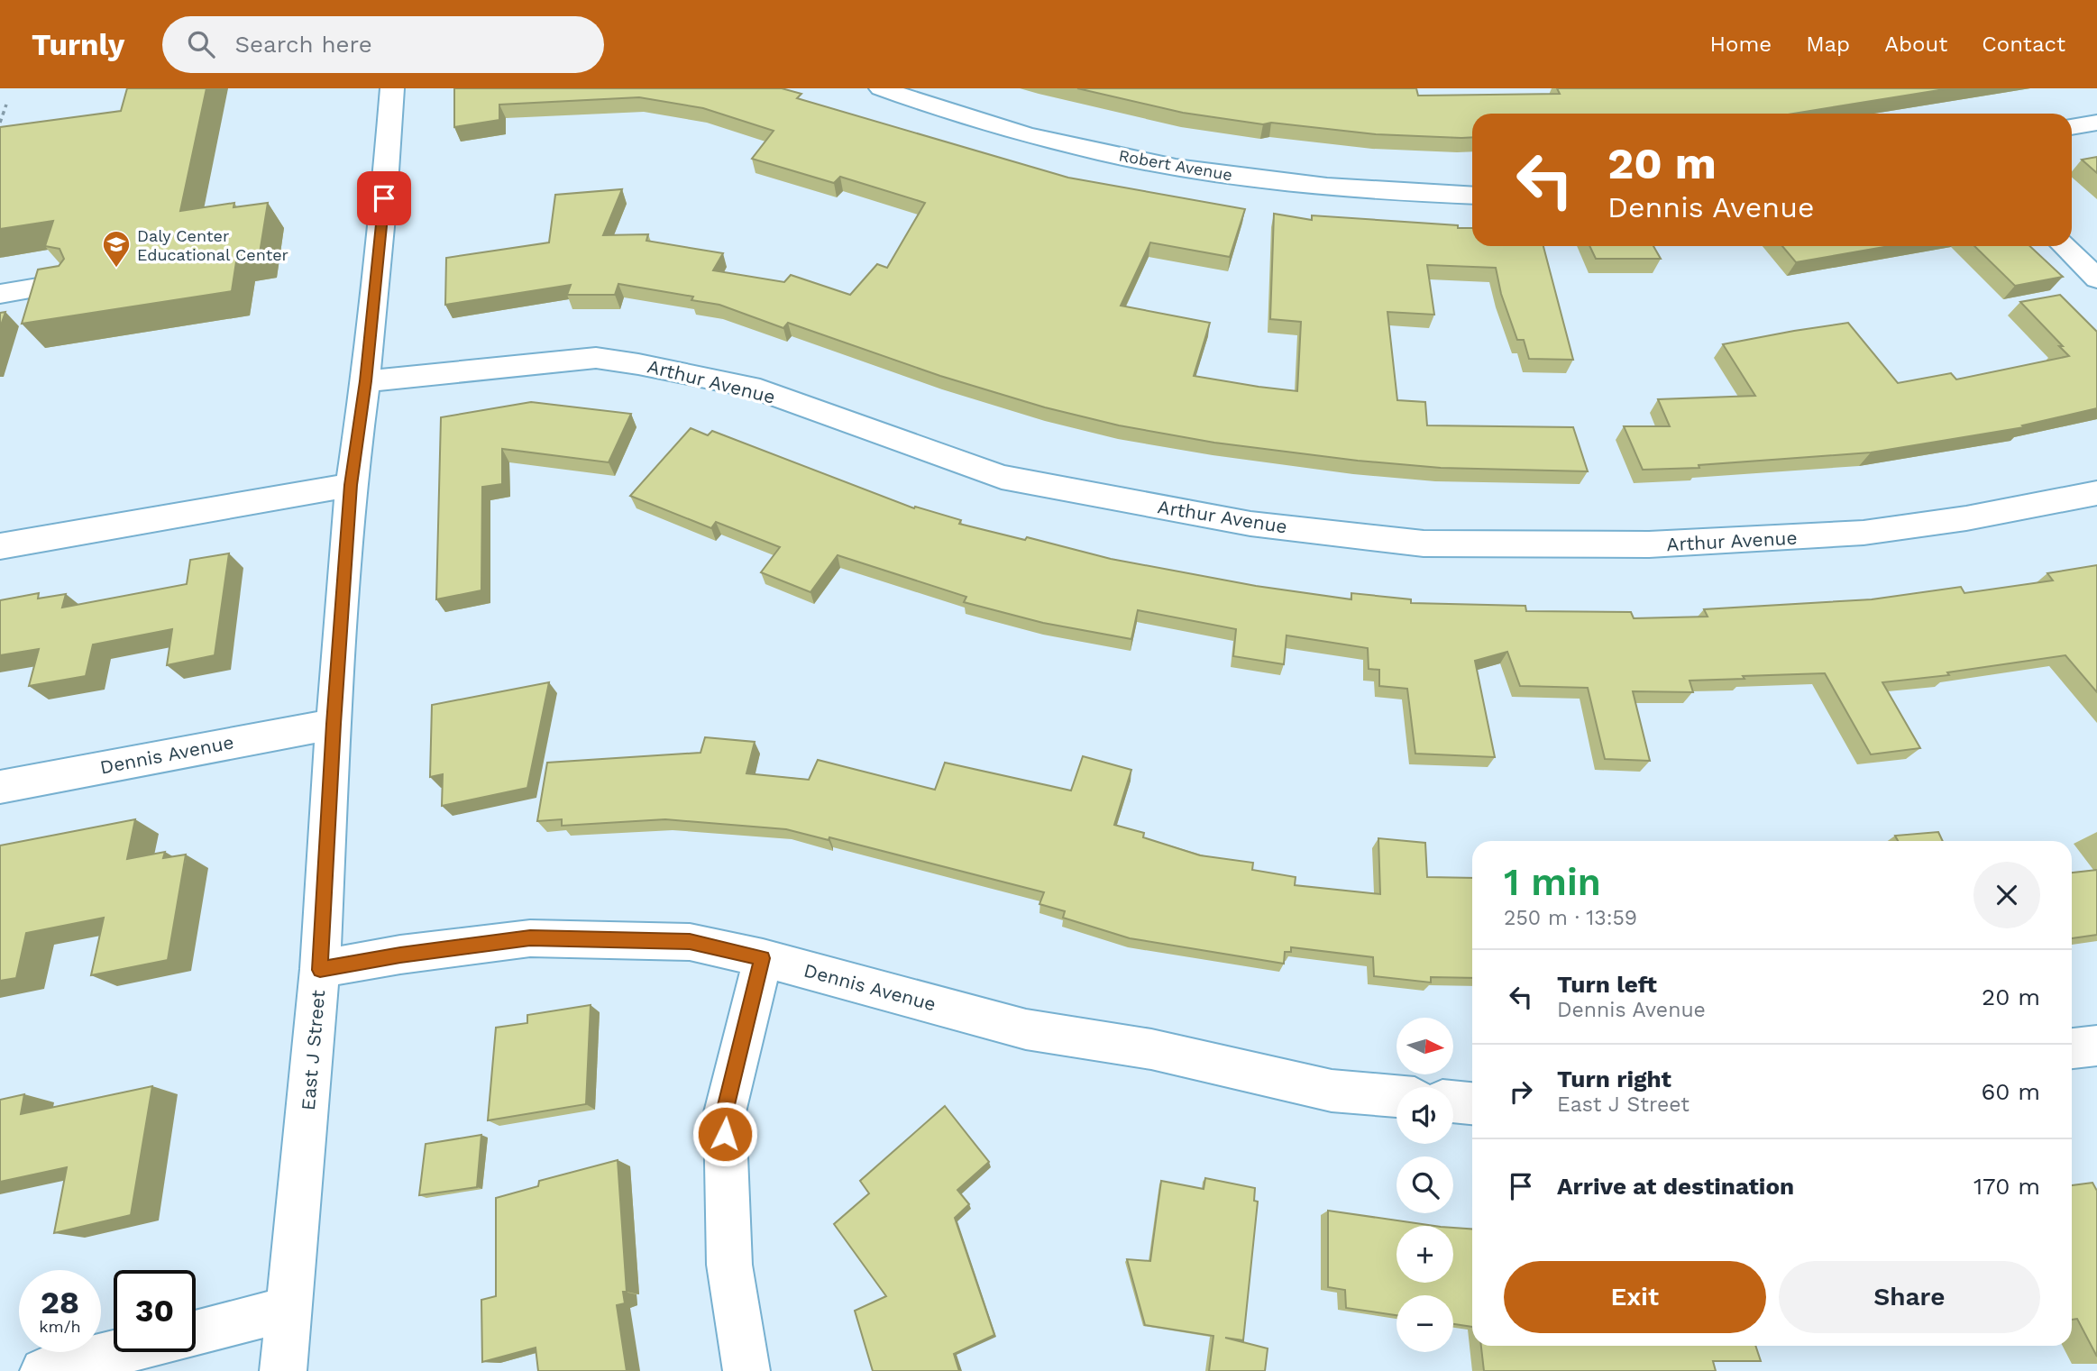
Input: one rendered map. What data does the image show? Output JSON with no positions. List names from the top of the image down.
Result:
{
  "streets": {
    "street": [
      "Robert Avenue",
      "Arthur Avenue",
      "Dennis Avenue",
      "East J Street"
    ]
  },
  "crossings": [
    ["Arthur Avenue", "East J Street"],
    ["Dennis Avenue", "East J Street"]
  ],
  "places": {
    "school or university": ["Daly Center Educational Center"]
  },
  "north": "right",
  "page": {
    "header": "Turnly",
    "search": "Search here",
    "nav": [
      "Home",
      "Map",
      "About",
      "Contact"
    ],
    "turn": ["20 m", "Dennis Avenue"],
    "heading": ["1 min", "250 m · 13:59"],
    "list": [
      {
        "name": "Turn left",
        "note": "Dennis Avenue",
        "value": "20 m"
      },
      {
        "name": "Turn right",
        "note": "East J Street",
        "value": "60 m"
      },
      {
        "name": "Arrive at destination",
        "value": "170 m"
      }
    ],
    "map_buttons": ["+", "−"],
    "buttons": ["Exit", "Share"],
    "speed": "28 km/h",
    "limit": "30"
  }
}
